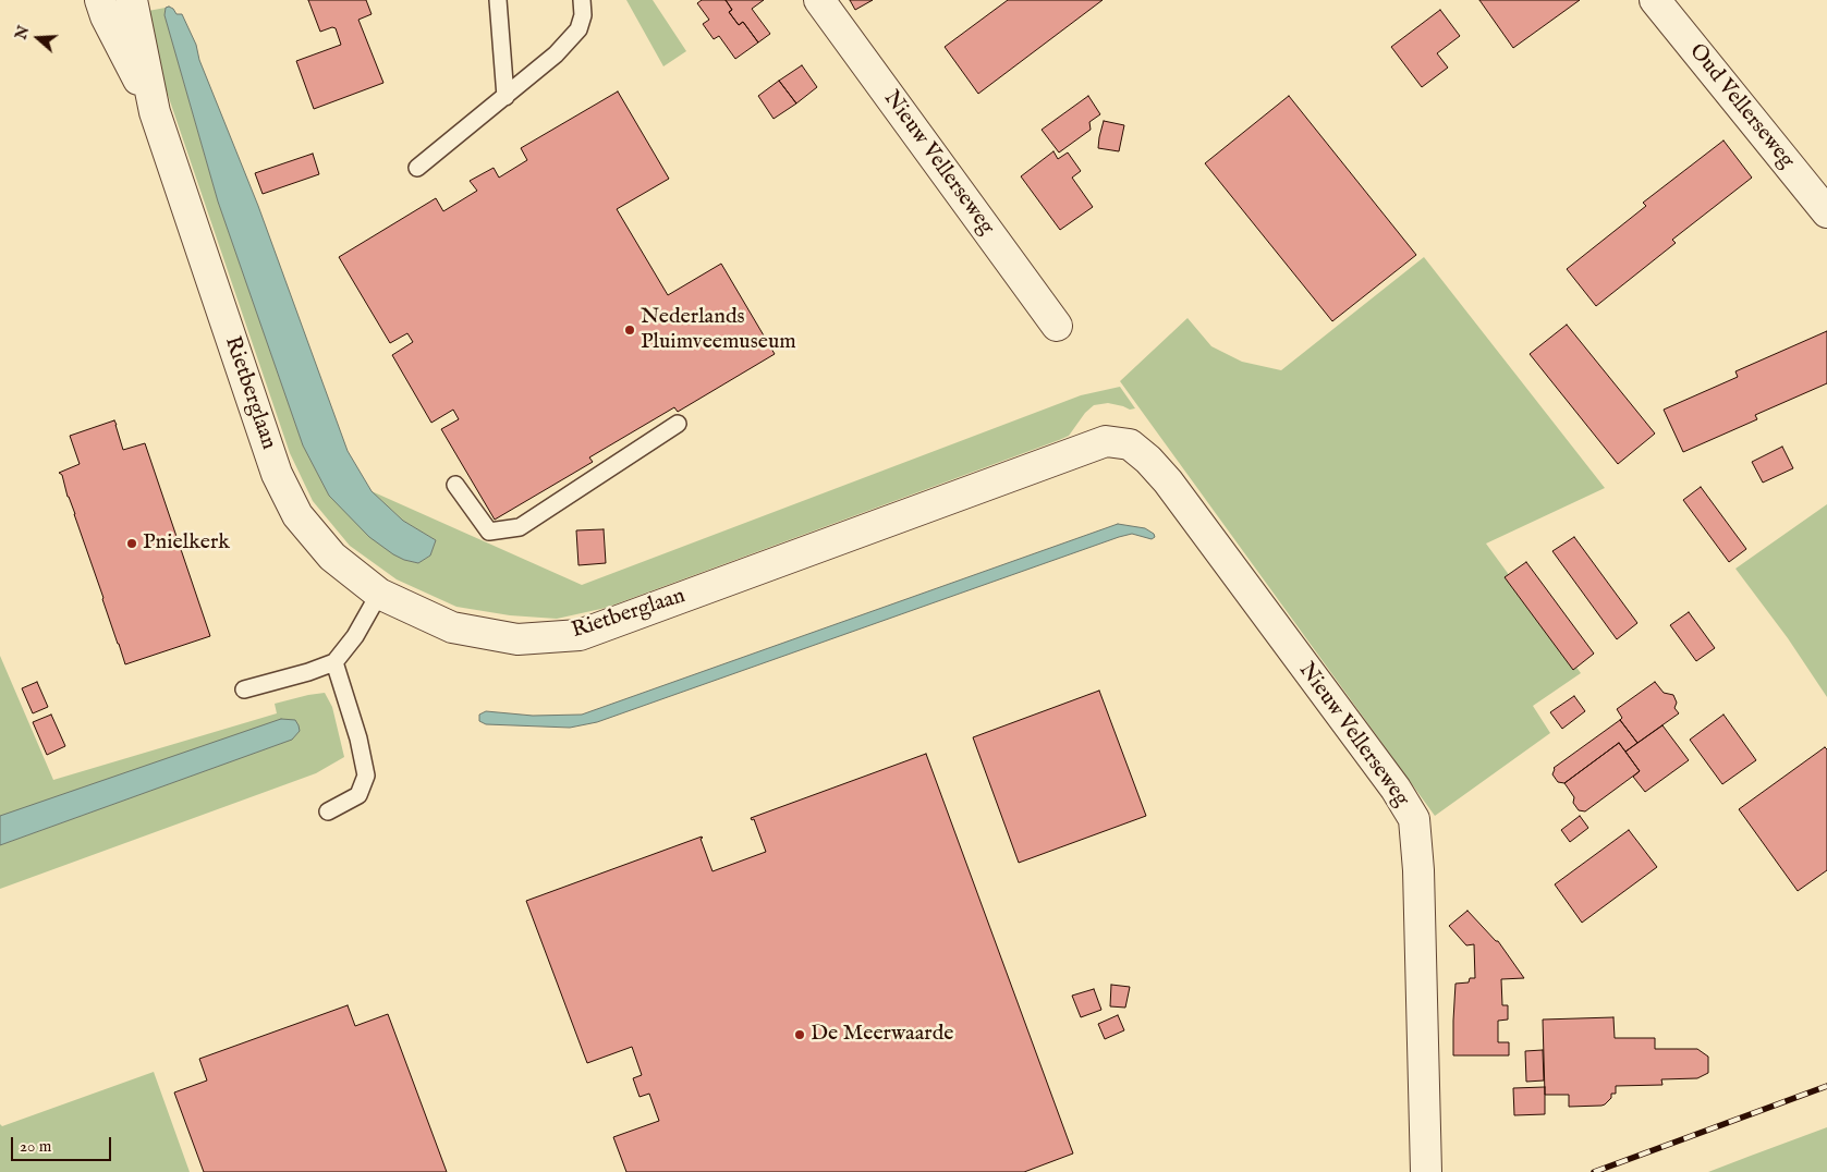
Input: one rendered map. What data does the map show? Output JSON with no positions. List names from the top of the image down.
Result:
{
  "streets": {
    "street": ["Oud Vellerseweg", "Nieuw Vellerseweg", "Rietberglaan"]
  },
  "crossings": [
    ["Nieuw Vellerseweg", "Rietberglaan"]
  ],
  "places": ["Nederlands Pluimveemuseum", "Pnielkerk", "De Meerwaarde"],
  "scale_bar": "20 m",
  "north": "left"
}
